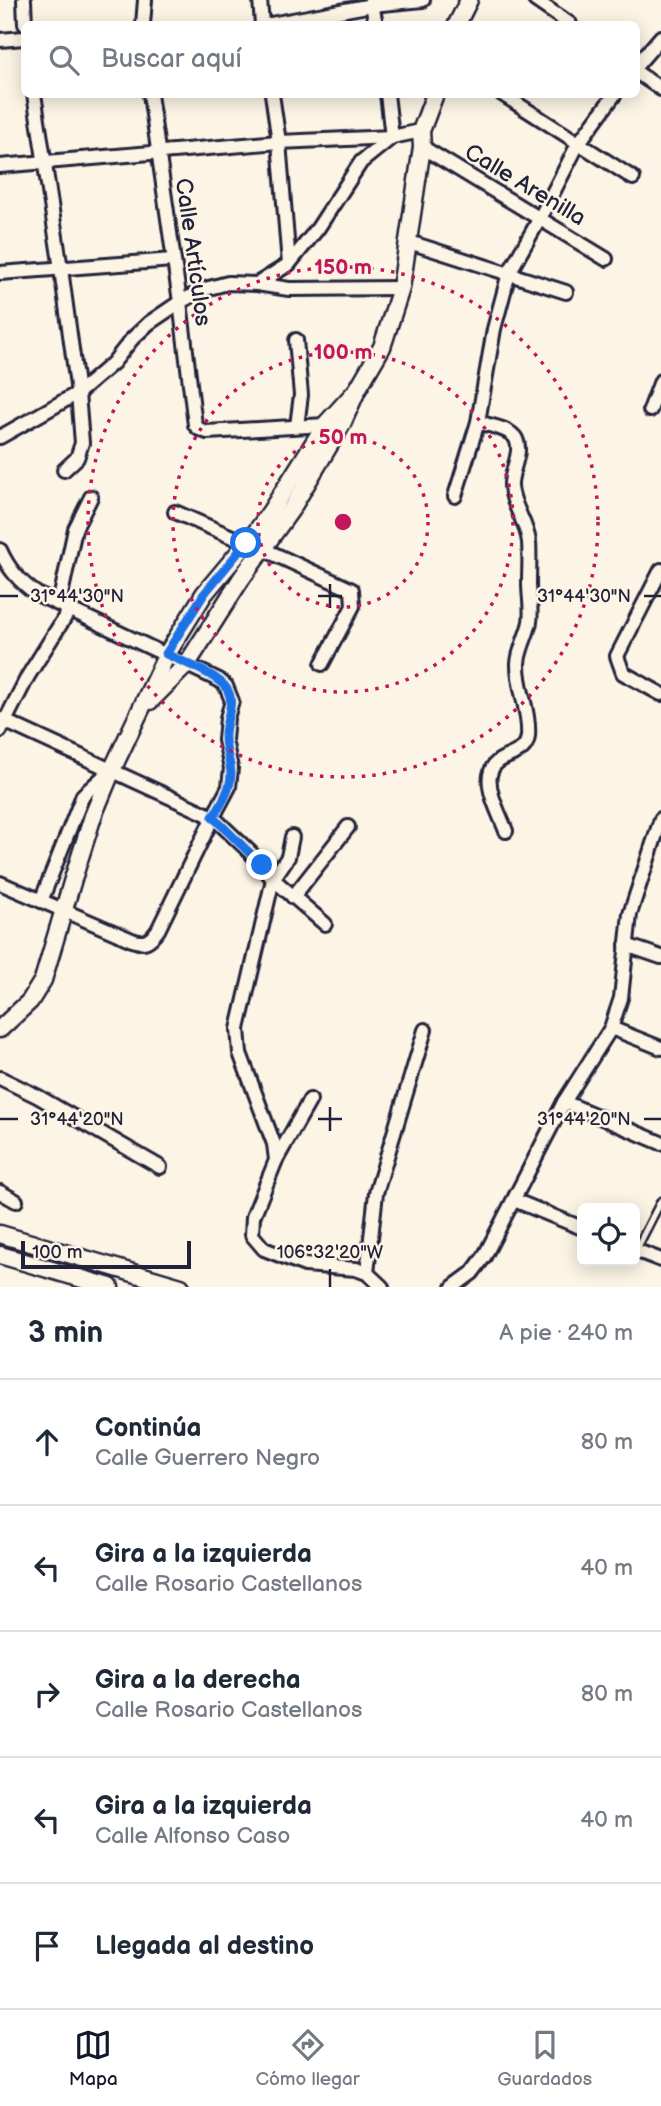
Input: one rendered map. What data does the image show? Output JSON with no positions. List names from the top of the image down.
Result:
{
  "streets": {
    "street": ["Calle Arenilla", "Calle Artículos"]
  },
  "scale_bar": "100 m",
  "page": {
    "search": "Buscar aquí",
    "scale": "100 m",
    "heading": ["3 min", "A pie · 240 m"],
    "list": [
      ["Continúa", "Calle Guerrero Negro", "80 m"],
      ["Gira a la izquierda", "Calle Rosario Castellanos", "40 m"],
      ["Gira a la derecha", "Calle Rosario Castellanos", "80 m"],
      ["Gira a la izquierda", "Calle Alfonso Caso", "40 m"],
      "Llegada al destino"
    ],
    "nav": ["Mapa", "Cómo llegar", "Guardados"]
  },
  "coordinates": ["31°44'30\"N", "31°44'20\"N", "106°32'20\"W"],
  "rings": ["150 m", "100 m", "50 m"]
}
